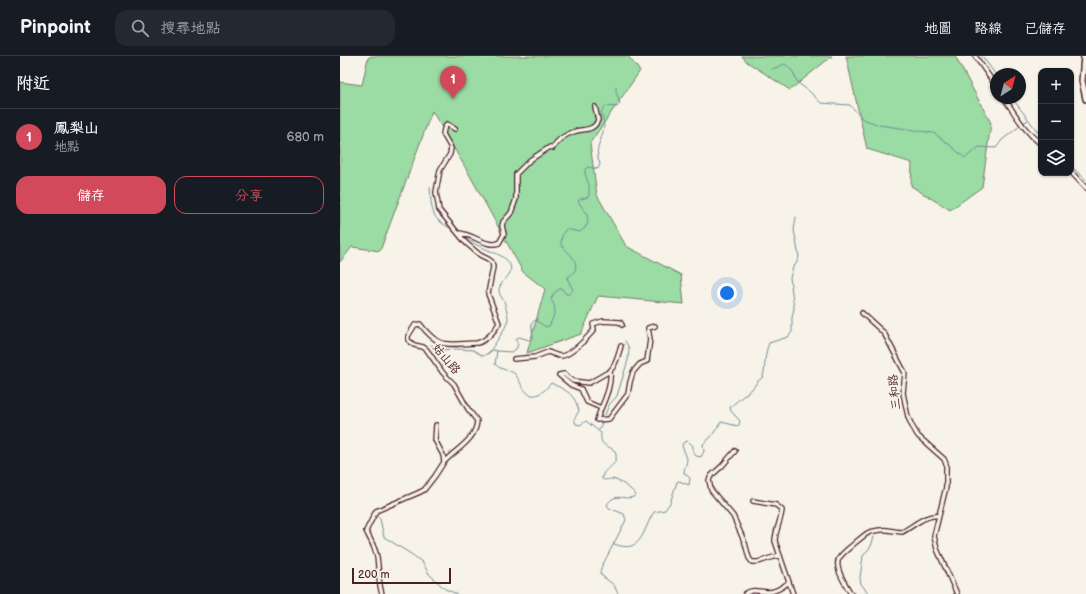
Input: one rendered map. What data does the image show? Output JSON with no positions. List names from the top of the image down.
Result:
{
  "streets": {
    "street": ["姑山路", "三和路"]
  },
  "scale_bar": "200 m",
  "north": "top right",
  "page": {
    "header": "Pinpoint",
    "search": "搜尋地點",
    "nav": ["地圖", "路線", "已儲存"],
    "heading": "附近",
    "pins": "1",
    "map_buttons": ["+", "−"],
    "list": [
      {
        "mark": "1",
        "name": "鳳梨山",
        "note": "地點",
        "value": "680 m"
      }
    ],
    "buttons": ["儲存", "分享"],
    "scale": "200 m"
  }
}
